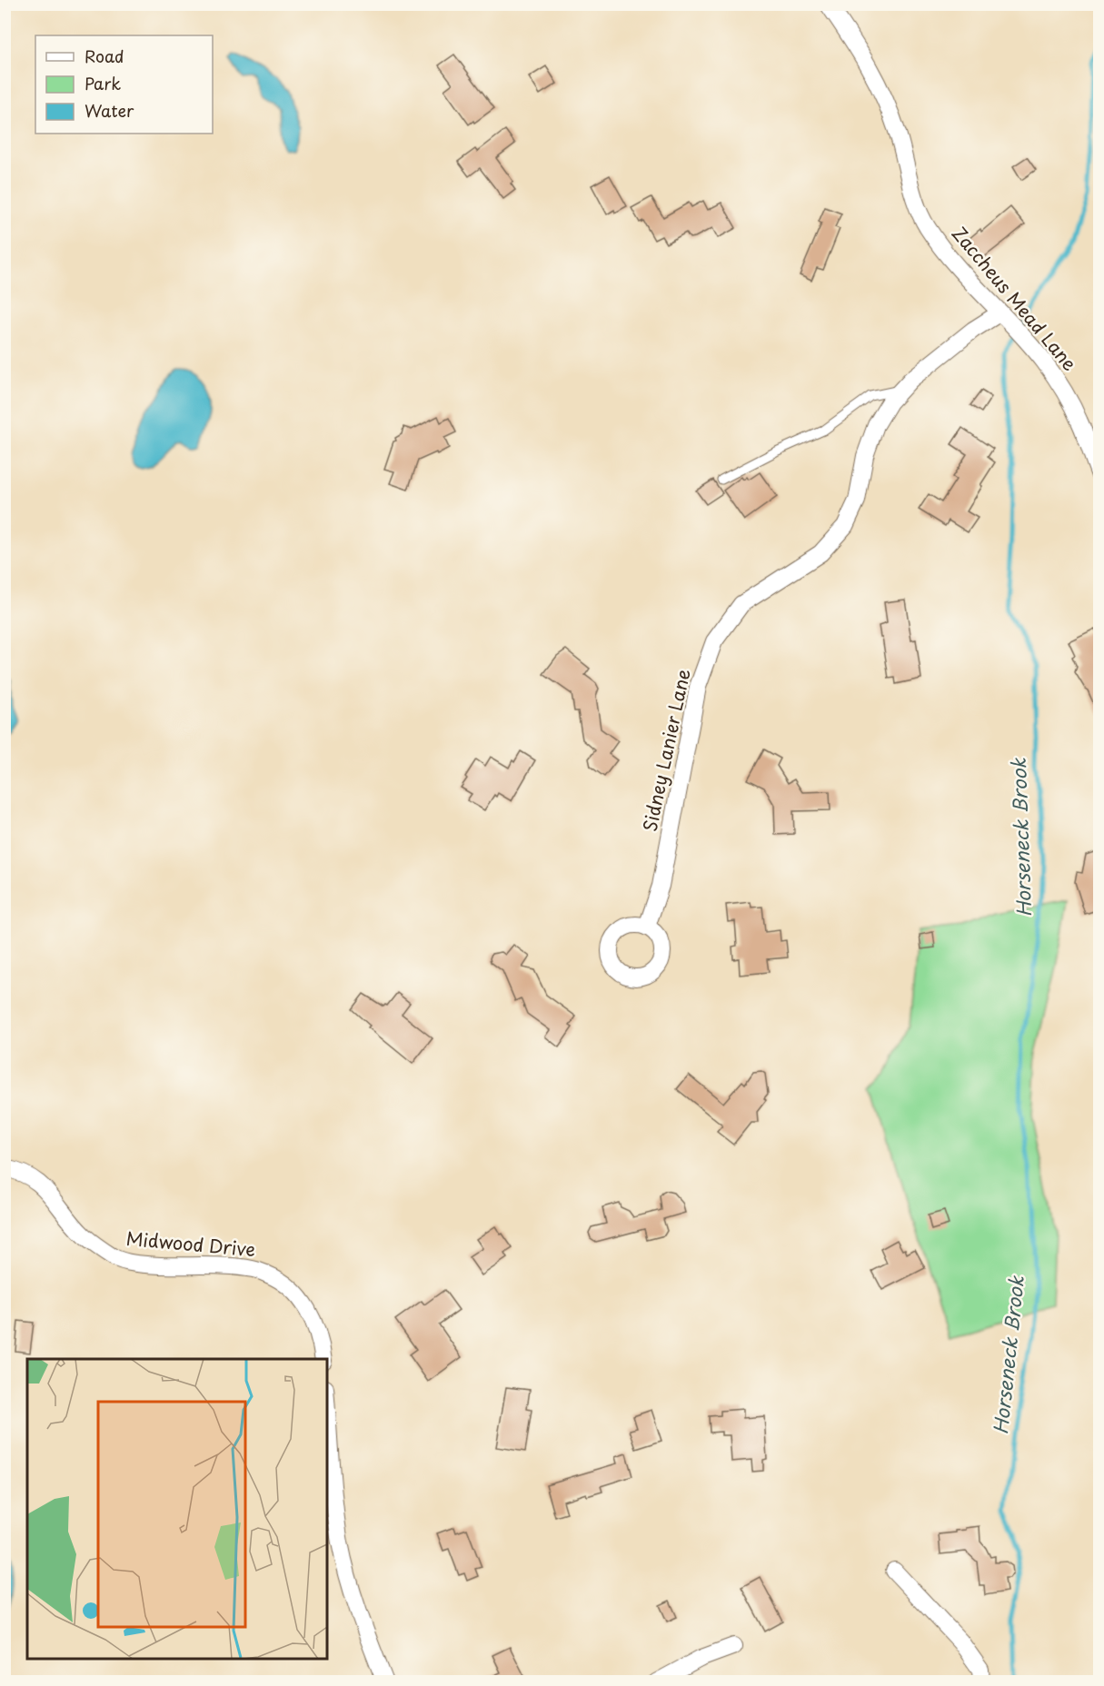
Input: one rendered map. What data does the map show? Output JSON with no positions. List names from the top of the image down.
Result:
{
  "streets": {
    "street": ["Zaccheus Mead Lane", "Sidney Lanier Lane", "Midwood Drive"]
  },
  "crossings": [
    ["Zaccheus Mead Lane", "Sidney Lanier Lane"]
  ],
  "water": ["Horseneck Brook"],
  "legend": ["Road", "Park", "Water"]
}
